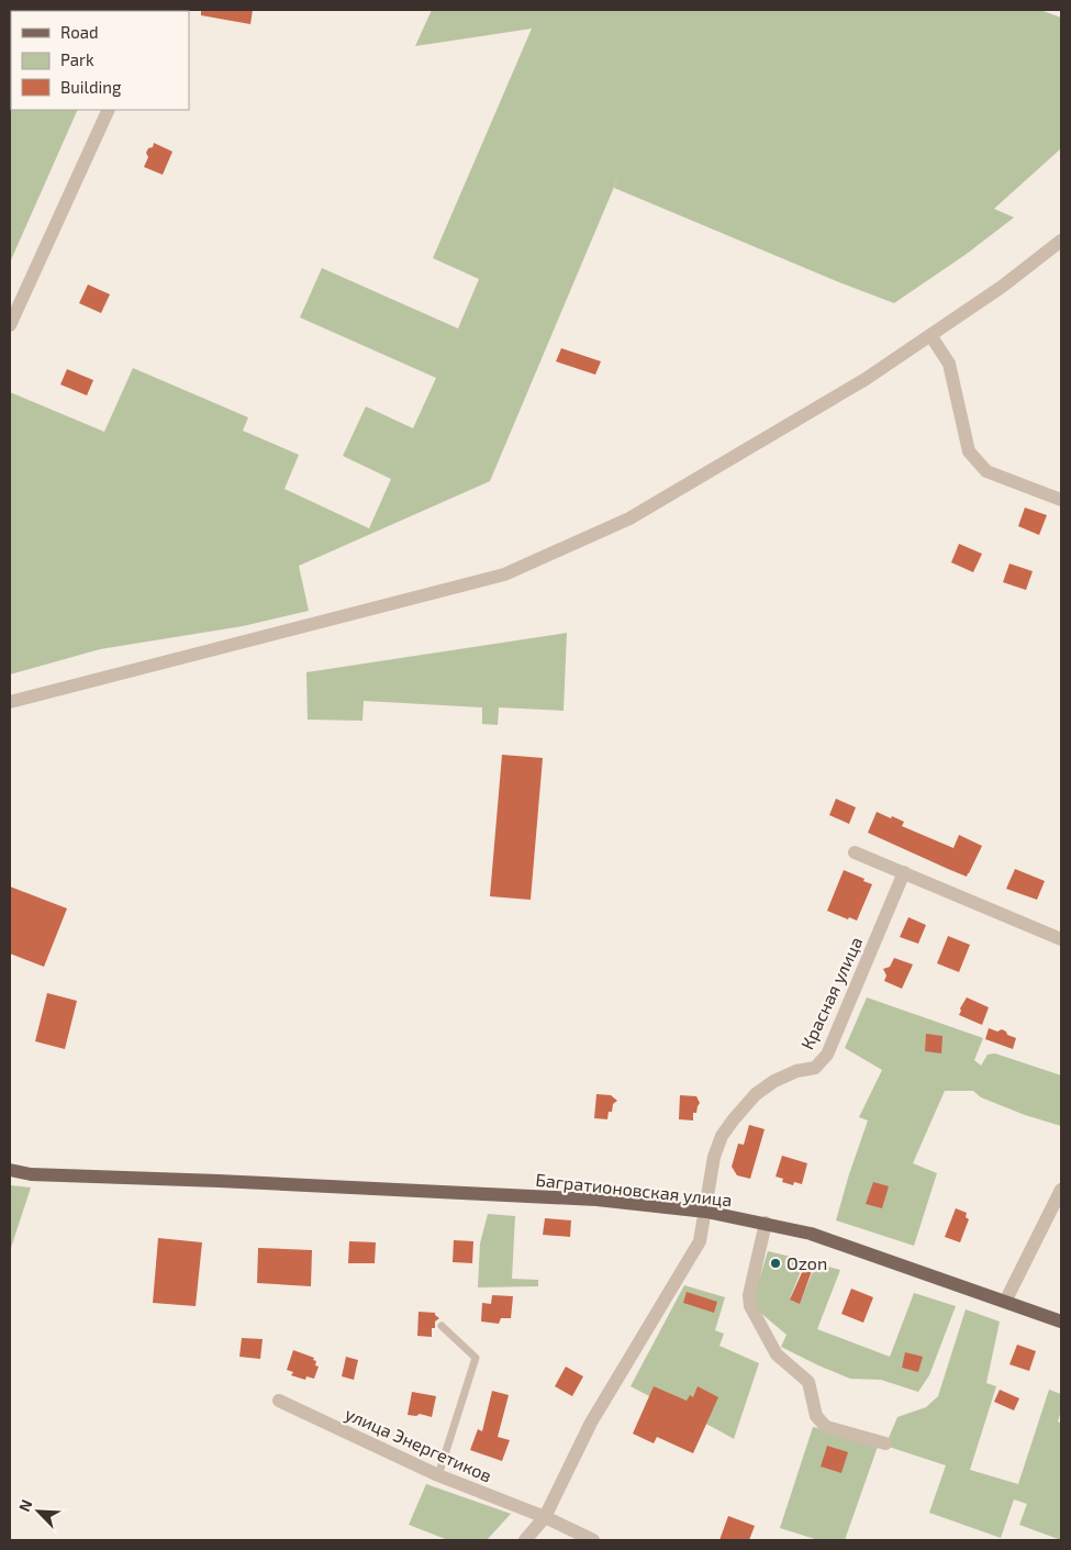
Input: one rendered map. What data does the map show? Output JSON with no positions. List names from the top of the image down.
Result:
{
  "streets": {
    "main road": ["Багратионовская улица"],
    "street": ["Красная улица", "улица Энергетиков"]
  },
  "crossings": [
    ["Красная улица", "Багратионовская улица"],
    ["Красная улица", "улица Энергетиков"]
  ],
  "places": ["Ozon"],
  "legend": ["Road", "Park", "Building"],
  "north": "top left"
}
